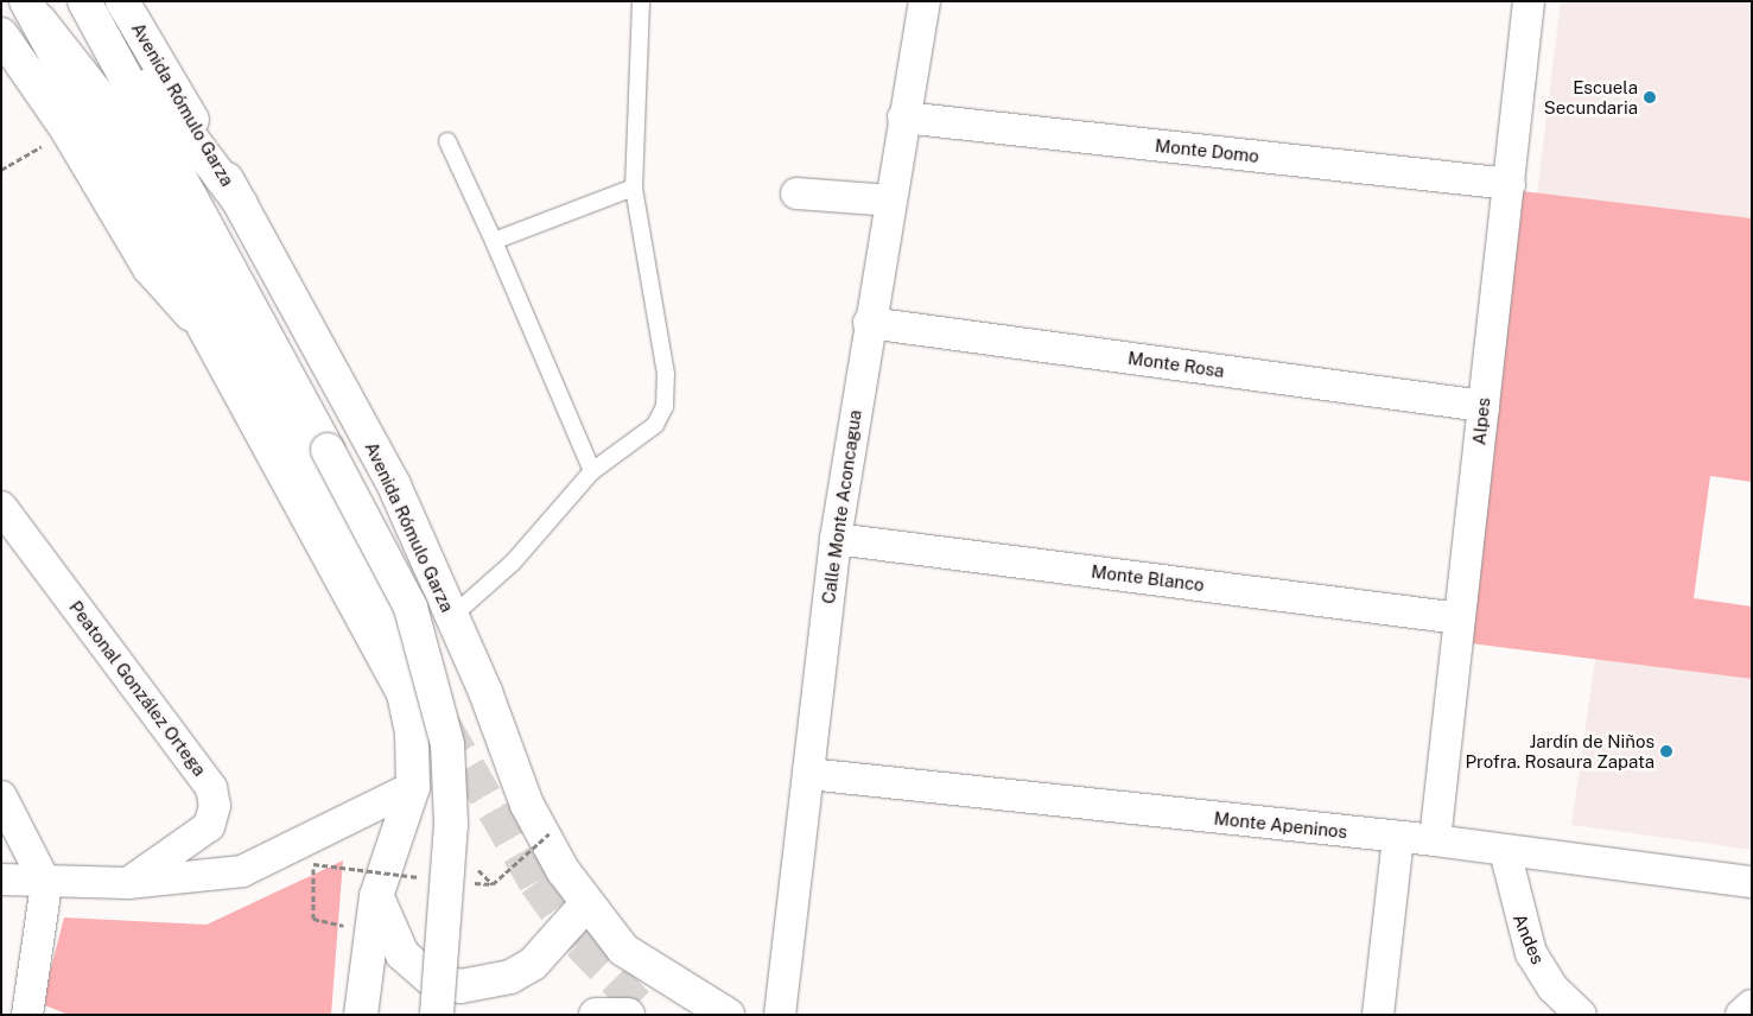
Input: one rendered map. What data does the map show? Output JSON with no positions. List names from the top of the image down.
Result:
{
  "streets": {
    "main road": ["Avenida Rómulo Garza"],
    "street": [
      "Monte Domo",
      "Monte Rosa",
      "Alpes",
      "Calle Monte Aconcagua",
      "Monte Blanco",
      "Peatonal González Ortega",
      "Monte Apeninos",
      "Andes"
    ]
  },
  "crossings": [
    ["Monte Domo", "Alpes"],
    ["Monte Domo", "Calle Monte Aconcagua"],
    ["Monte Rosa", "Alpes"],
    ["Monte Rosa", "Calle Monte Aconcagua"],
    ["Alpes", "Monte Blanco"],
    ["Alpes", "Monte Apeninos"],
    ["Calle Monte Aconcagua", "Monte Blanco"],
    ["Calle Monte Aconcagua", "Monte Apeninos"],
    ["Monte Apeninos", "Andes"]
  ],
  "places": ["Escuela Secundaria", "Jardín de Niños Profra. Rosaura Zapata"]
}
